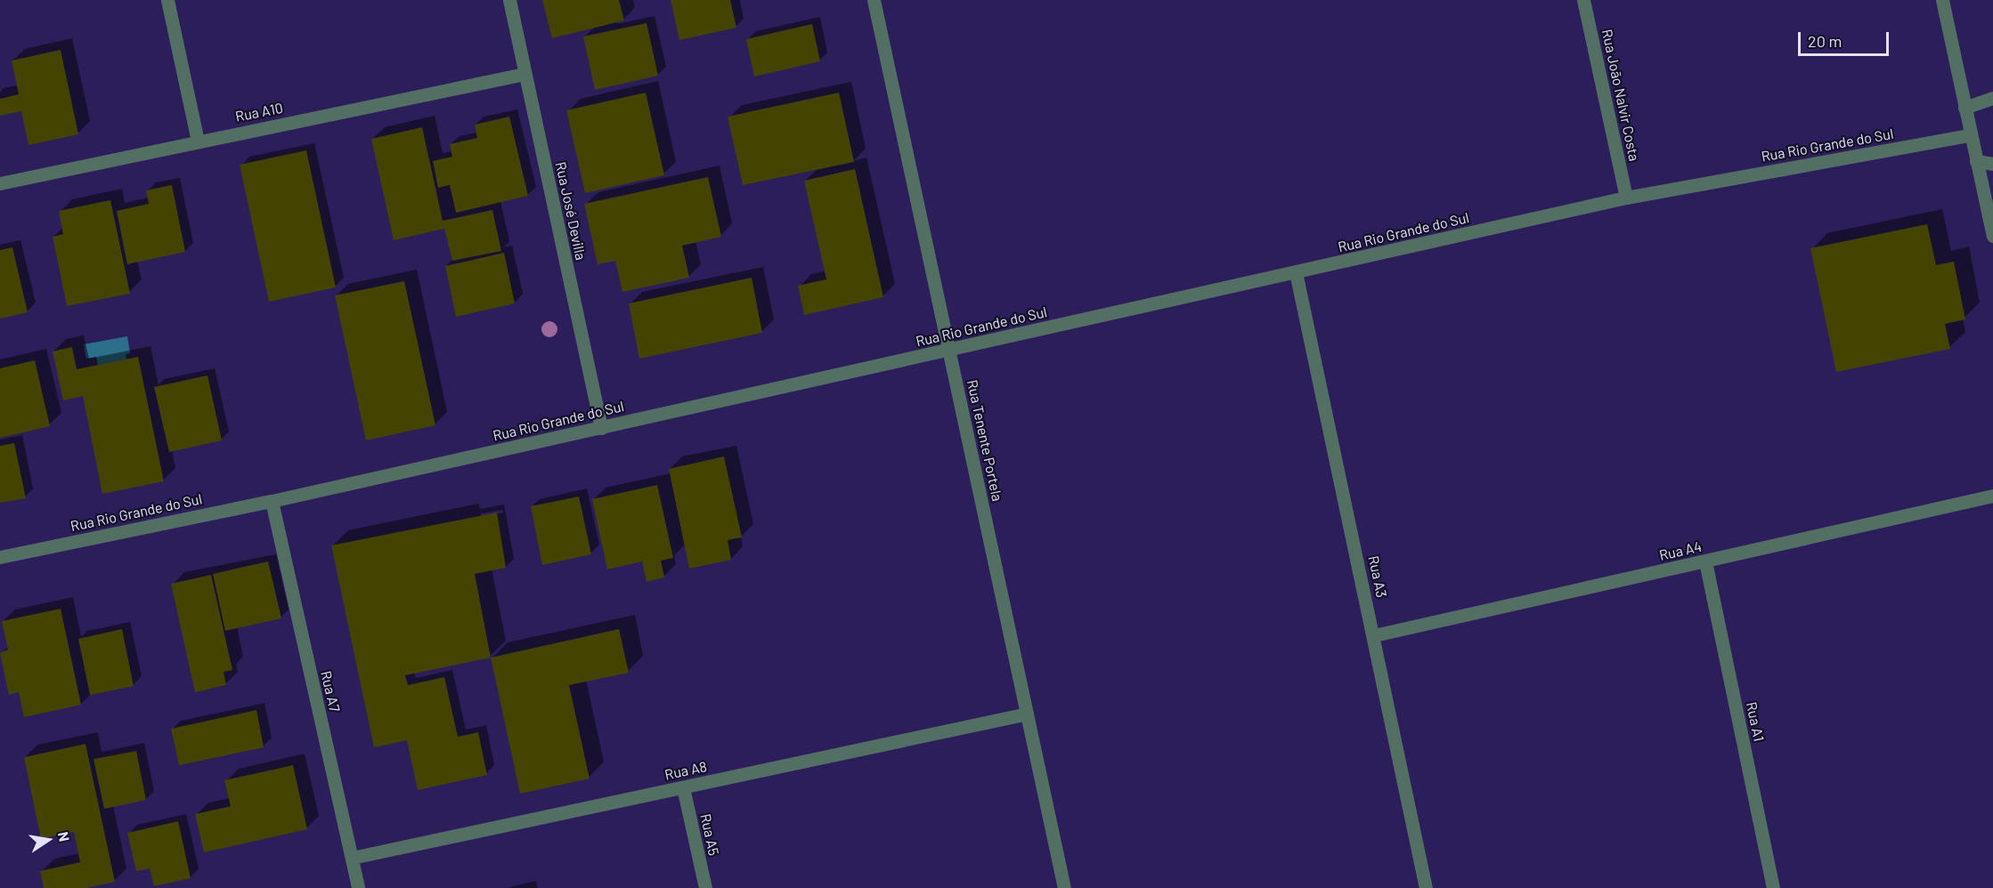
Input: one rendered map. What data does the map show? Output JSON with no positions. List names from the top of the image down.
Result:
{
  "streets": {
    "street": [
      "Rua João Nalvir Costa",
      "Rua A10",
      "Rua Rio Grande do Sul",
      "Rua José Devilla",
      "Rua Tenente Portela",
      "Rua A4",
      "Rua A3",
      "Rua A7",
      "Rua A1",
      "Rua A8",
      "Rua A5"
    ]
  },
  "crossings": [
    ["Rua João Nalvir Costa", "Rua Rio Grande do Sul"],
    ["Rua A10", "Rua José Devilla"],
    ["Rua Rio Grande do Sul", "Rua José Devilla"],
    ["Rua Rio Grande do Sul", "Rua Tenente Portela"],
    ["Rua Rio Grande do Sul", "Rua A3"],
    ["Rua Rio Grande do Sul", "Rua A7"],
    ["Rua Tenente Portela", "Rua A8"],
    ["Rua A4", "Rua A3"],
    ["Rua A4", "Rua A1"],
    ["Rua A7", "Rua A8"],
    ["Rua A8", "Rua A5"]
  ],
  "scale_bar": "20 m",
  "north": "right"
}
